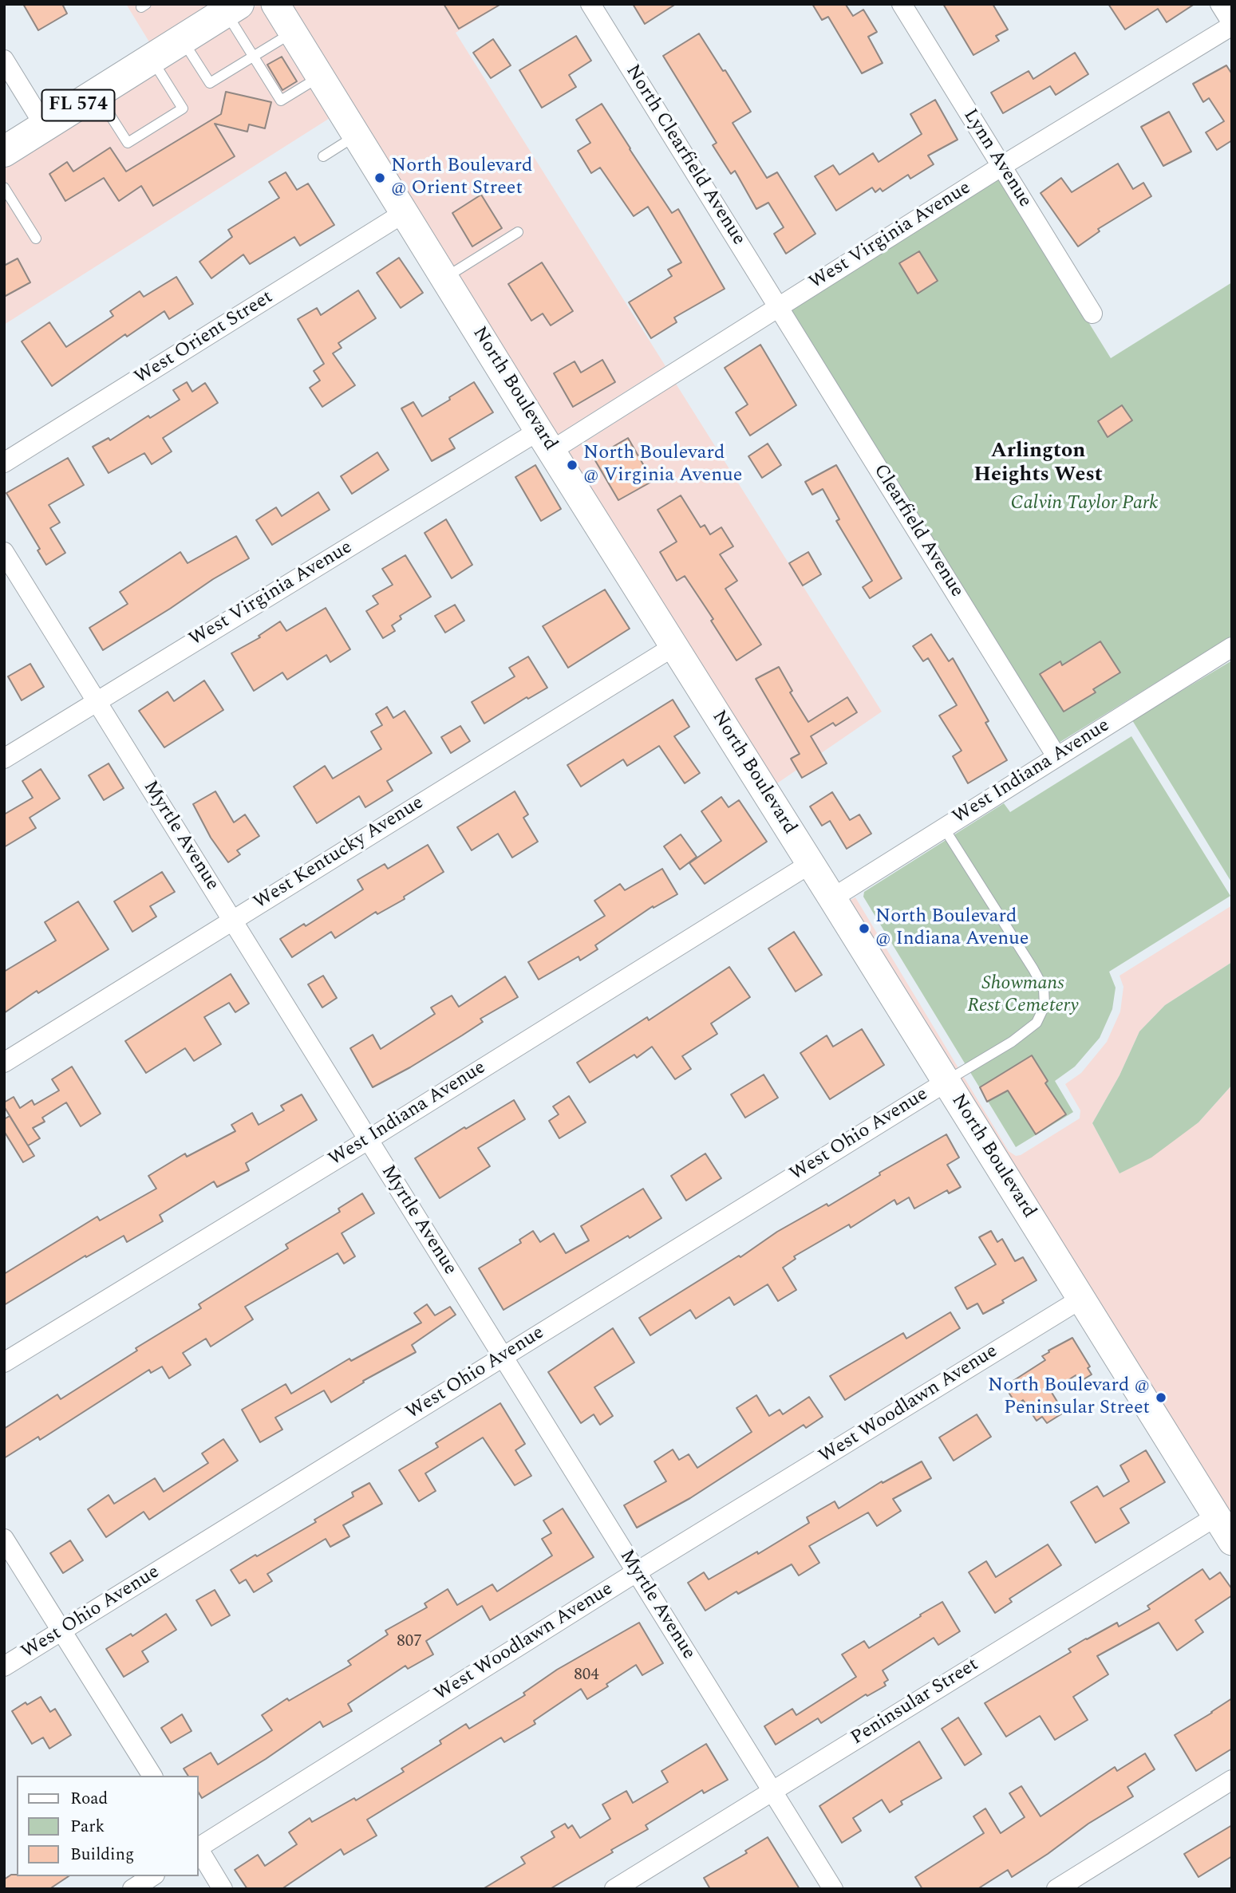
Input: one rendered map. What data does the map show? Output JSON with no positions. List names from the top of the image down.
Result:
{
  "streets": {
    "main road": ["FL 574"],
    "street": [
      "North Clearfield Avenue",
      "Lynn Avenue",
      "West Virginia Avenue",
      "West Orient Street",
      "North Boulevard",
      "Clearfield Avenue",
      "West Indiana Avenue",
      "Myrtle Avenue",
      "West Kentucky Avenue",
      "West Ohio Avenue",
      "West Woodlawn Avenue",
      "Peninsular Street"
    ]
  },
  "crossings": [
    ["North Clearfield Avenue", "West Virginia Avenue"],
    ["North Clearfield Avenue", "Clearfield Avenue"],
    ["Lynn Avenue", "West Virginia Avenue"],
    ["West Virginia Avenue", "North Boulevard"],
    ["West Virginia Avenue", "Clearfield Avenue"],
    ["West Virginia Avenue", "Myrtle Avenue"],
    ["West Orient Street", "North Boulevard"],
    ["North Boulevard", "West Indiana Avenue"],
    ["North Boulevard", "West Kentucky Avenue"],
    ["North Boulevard", "West Ohio Avenue"],
    ["North Boulevard", "West Woodlawn Avenue"],
    ["North Boulevard", "Peninsular Street"],
    ["Clearfield Avenue", "West Indiana Avenue"],
    ["West Indiana Avenue", "Myrtle Avenue"],
    ["Myrtle Avenue", "West Kentucky Avenue"],
    ["Myrtle Avenue", "West Ohio Avenue"],
    ["Myrtle Avenue", "West Woodlawn Avenue"],
    ["Myrtle Avenue", "Peninsular Street"]
  ],
  "districts": ["Arlington Heights West"],
  "parks": ["Calvin Taylor Park", "Showmans Rest Cemetery"],
  "places": [
    "North Boulevard @ Orient Street",
    "North Boulevard @ Virginia Avenue",
    "North Boulevard @ Indiana Avenue",
    "North Boulevard @ Peninsular Street"
  ],
  "house_numbers": ["807", "804"],
  "legend": ["Road", "Park", "Building"]
}
